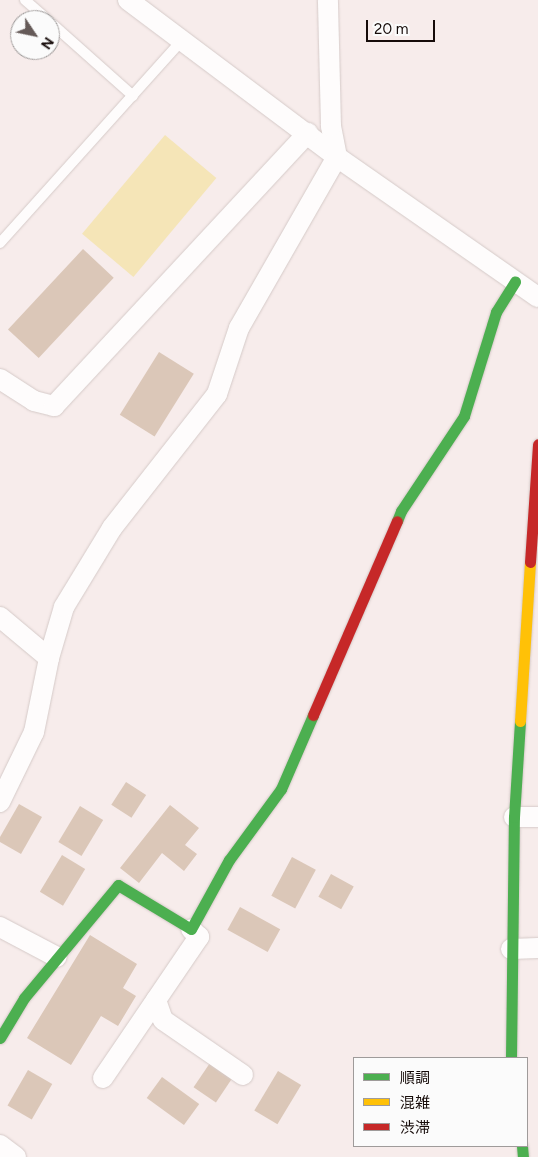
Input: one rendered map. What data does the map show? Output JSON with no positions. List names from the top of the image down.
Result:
{
  "legend": ["順調", "混雑", "渋滞"],
  "scale_bar": "20 m",
  "north": "bottom right"
}
